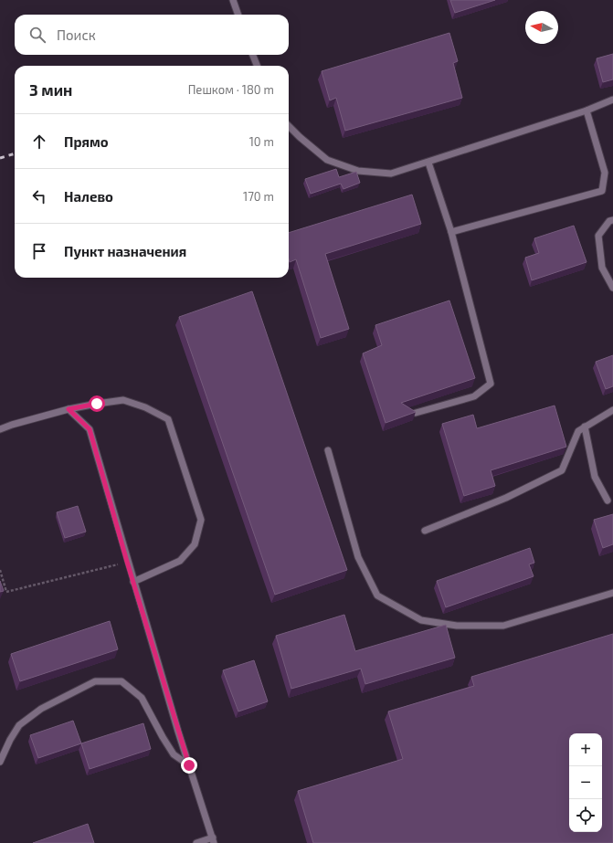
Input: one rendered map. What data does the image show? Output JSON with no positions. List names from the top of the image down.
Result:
{
  "north": "left",
  "page": {
    "search": "Поиск",
    "heading": ["3 мин", "Пешком · 180 m"],
    "list": [
      ["Прямо", "10 m"],
      ["Налево", "170 m"],
      "Пункт назначения"
    ],
    "map_buttons": ["+", "−"]
  }
}
